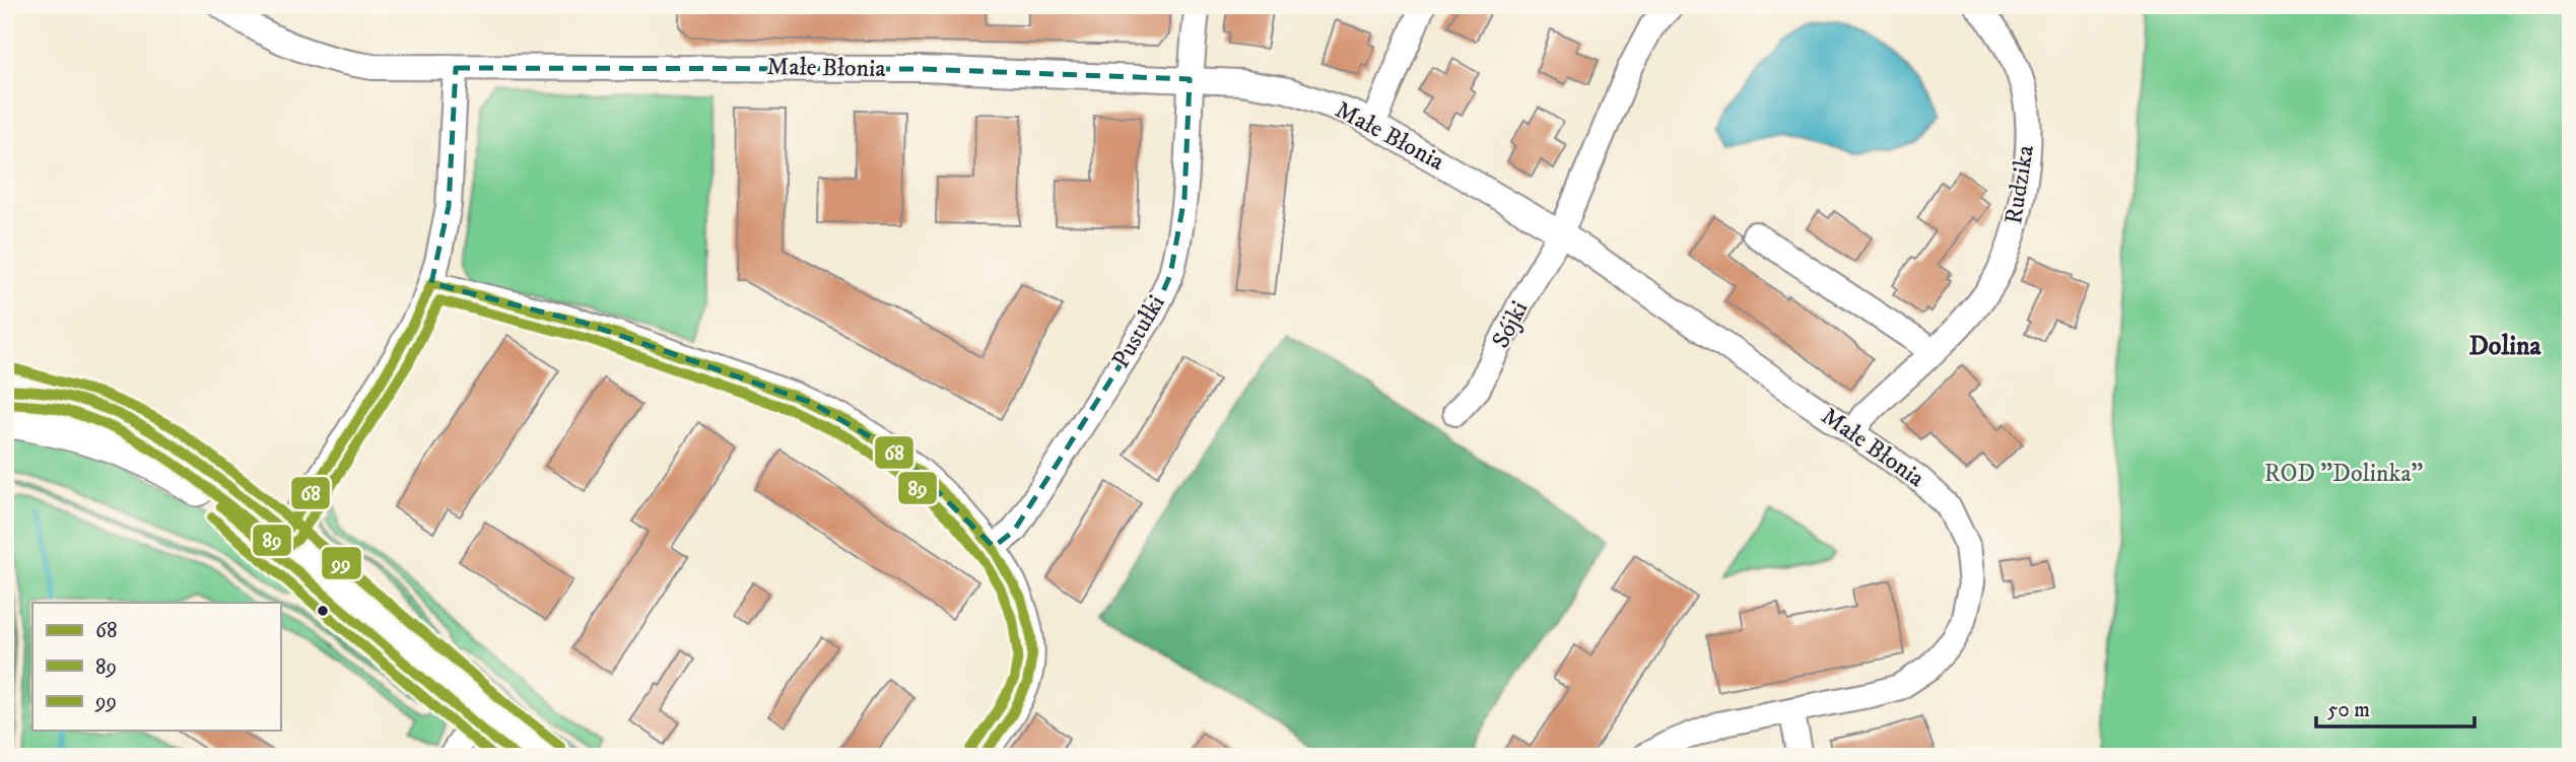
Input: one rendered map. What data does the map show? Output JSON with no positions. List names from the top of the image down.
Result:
{
  "streets": {
    "street": [
      "Małe Błonia",
      "Rudzika",
      "Sójki",
      "Pustułki"
    ]
  },
  "crossings": [
    ["Małe Błonia", "Rudzika"],
    ["Małe Błonia", "Sójki"],
    ["Małe Błonia", "Pustułki"]
  ],
  "districts": ["Dolina"],
  "parks": ["ROD \"Dolinka\""],
  "lines": ["transit line 68", "transit line 89", "transit line 99"],
  "legend": ["68", "89", "99"],
  "scale_bar": "50 m"
}
